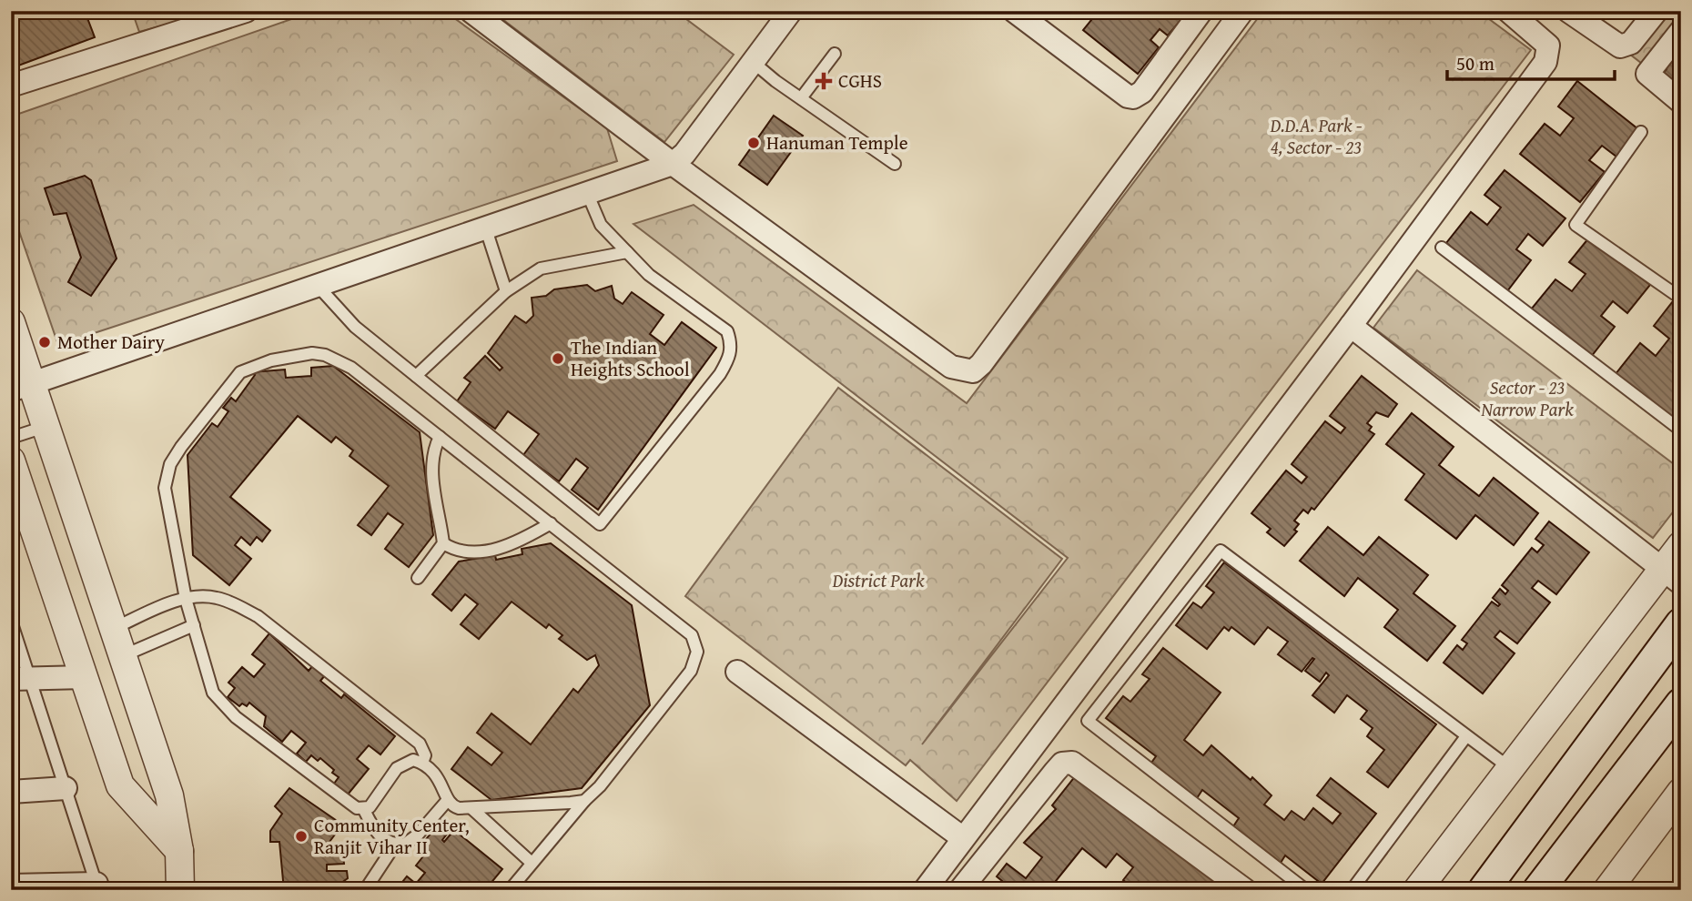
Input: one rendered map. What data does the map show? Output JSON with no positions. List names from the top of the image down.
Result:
{
  "parks": ["D.D.A. Park - 4, Sector - 23", "Sector - 23 Narrow Park", "District Park"],
  "places": {
    "health": ["CGHS"],
    "other": [
      "Hanuman Temple",
      "Mother Dairy",
      "The Indian Heights School",
      "Community Center, Ranjit Vihar II"
    ]
  },
  "scale_bar": "50 m"
}
